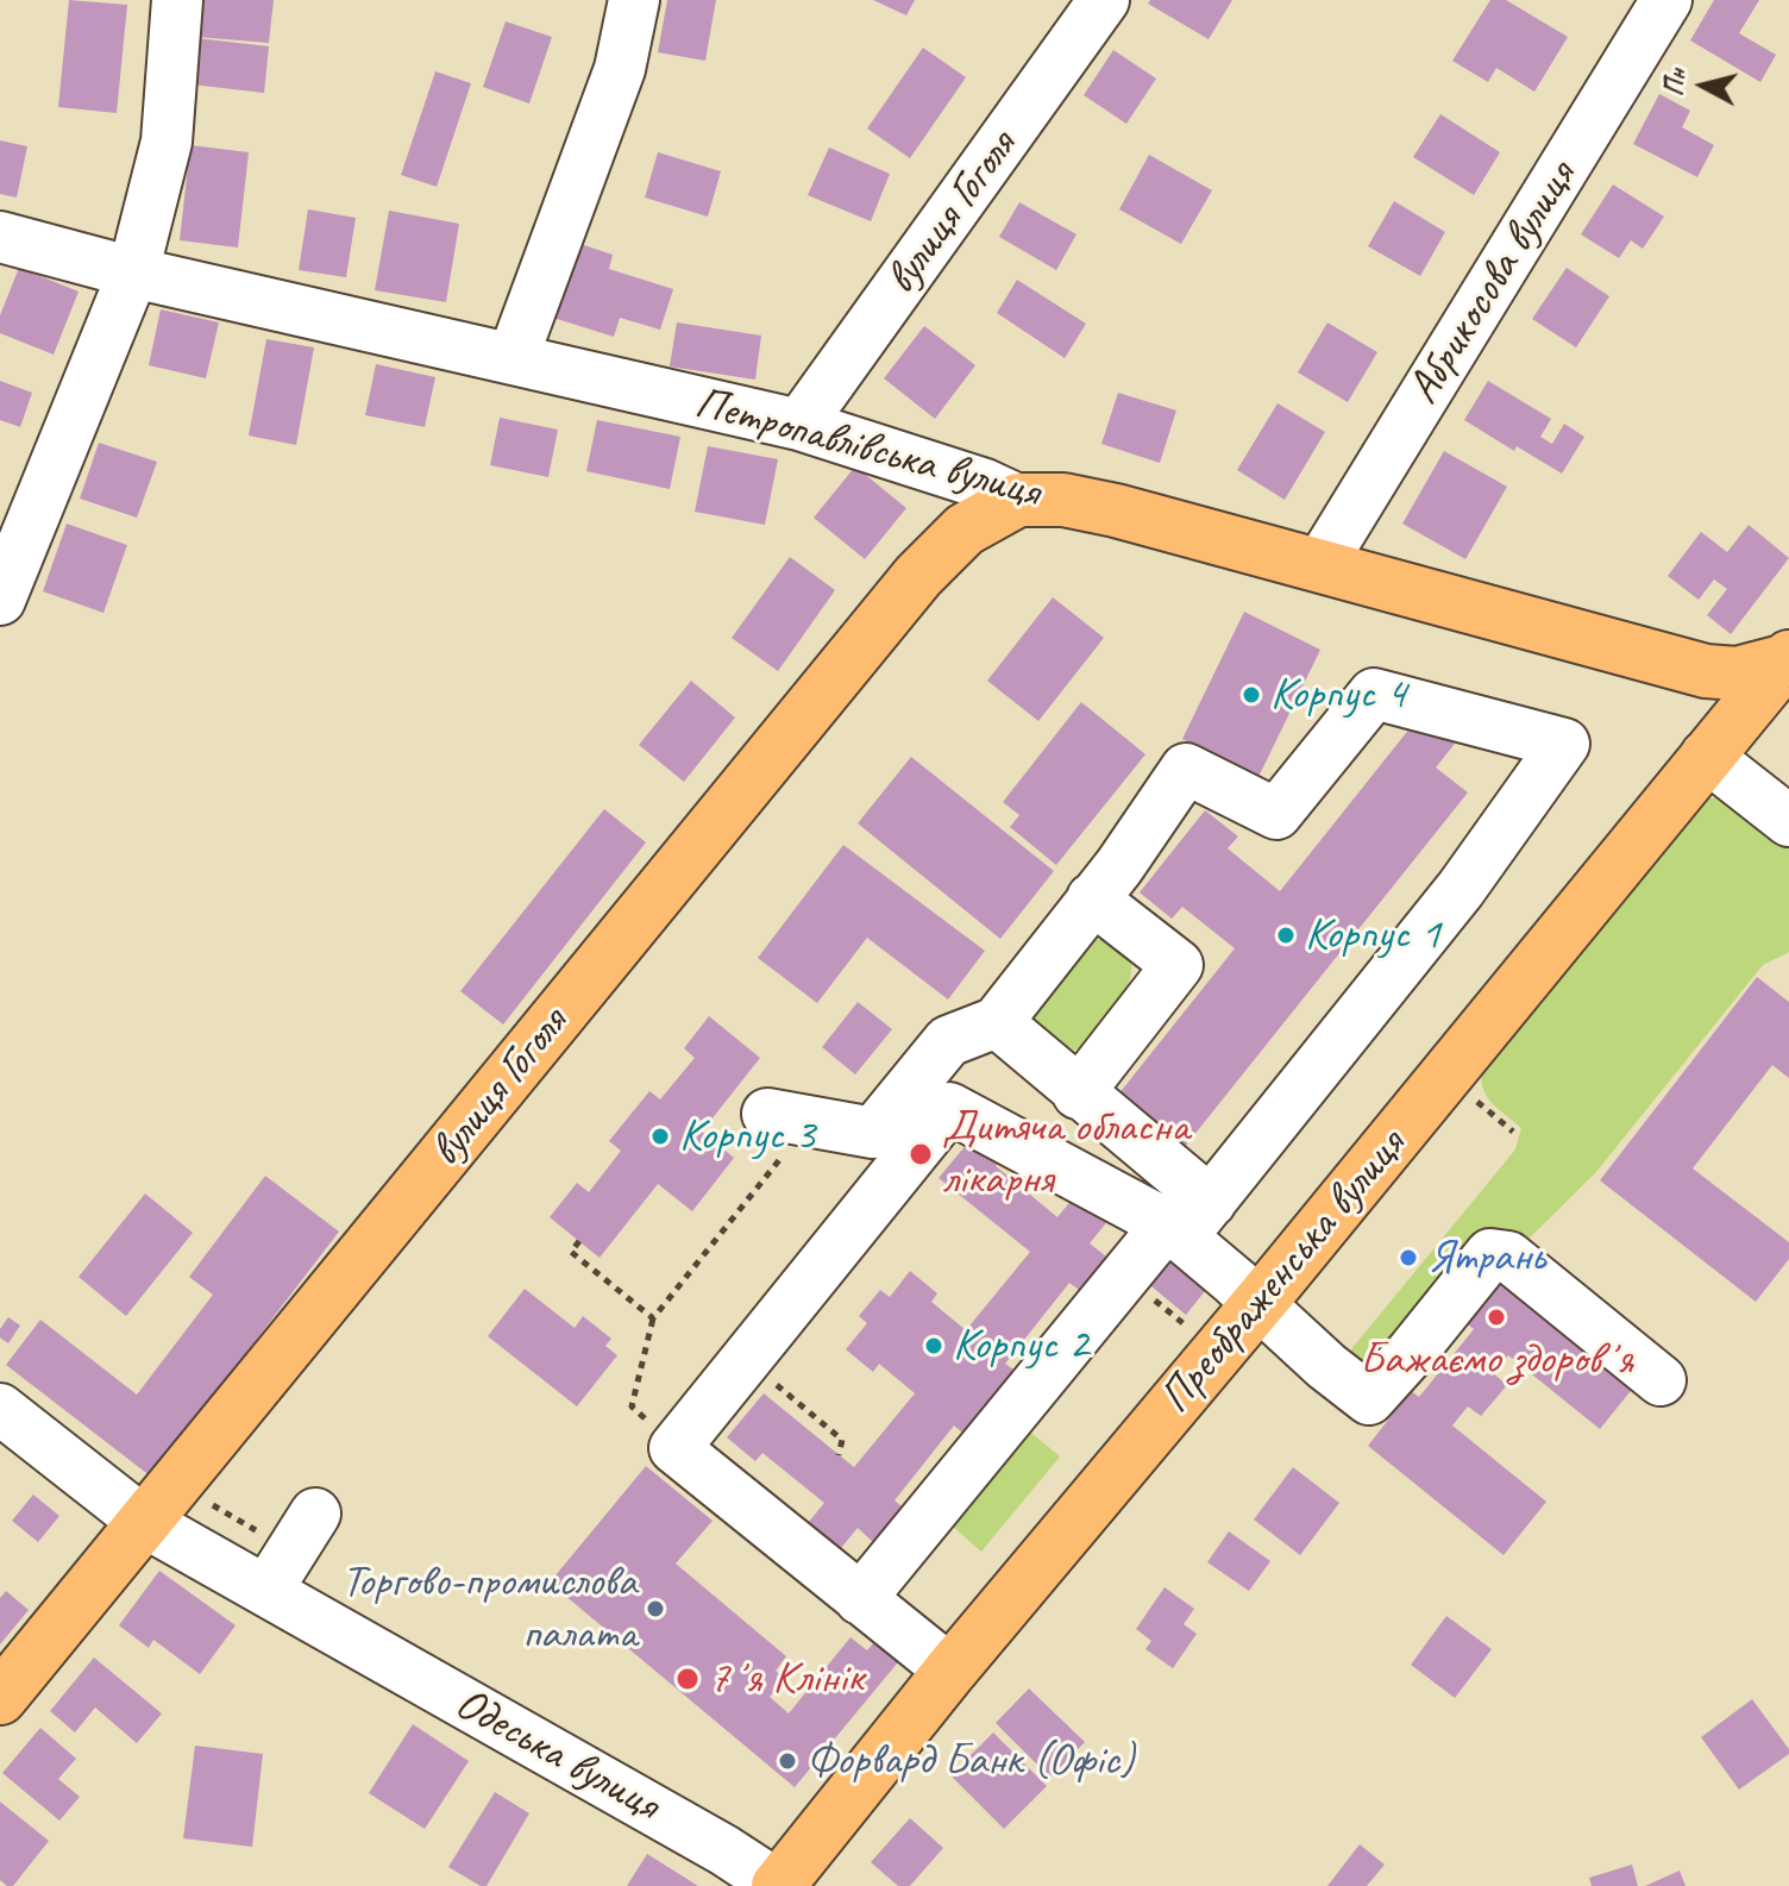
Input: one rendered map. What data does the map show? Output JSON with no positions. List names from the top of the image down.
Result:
{
  "streets": {
    "main road": ["вулиця Гоголя", "Петропавлівська вулиця", "Преображенська вулиця"],
    "street": ["Абрикосова вулиця", "Одеська вулиця"]
  },
  "crossings": [
    ["вулиця Гоголя", "Петропавлівська вулиця"],
    ["вулиця Гоголя", "Одеська вулиця"],
    ["Абрикосова вулиця", "Петропавлівська вулиця"],
    ["Петропавлівська вулиця", "Преображенська вулиця"],
    ["Преображенська вулиця", "Одеська вулиця"]
  ],
  "places": [
    "Корпус 4",
    "Корпус 1",
    "Корпус 3",
    "Дитяча обласна лікарня",
    "Ятрань",
    "Бажаємо здоровʼя",
    "Корпус 2",
    "Торгово-промислова палата",
    "7ʼя Клінік",
    "Форвард Банк (Офіс)"
  ],
  "north": "left"
}
